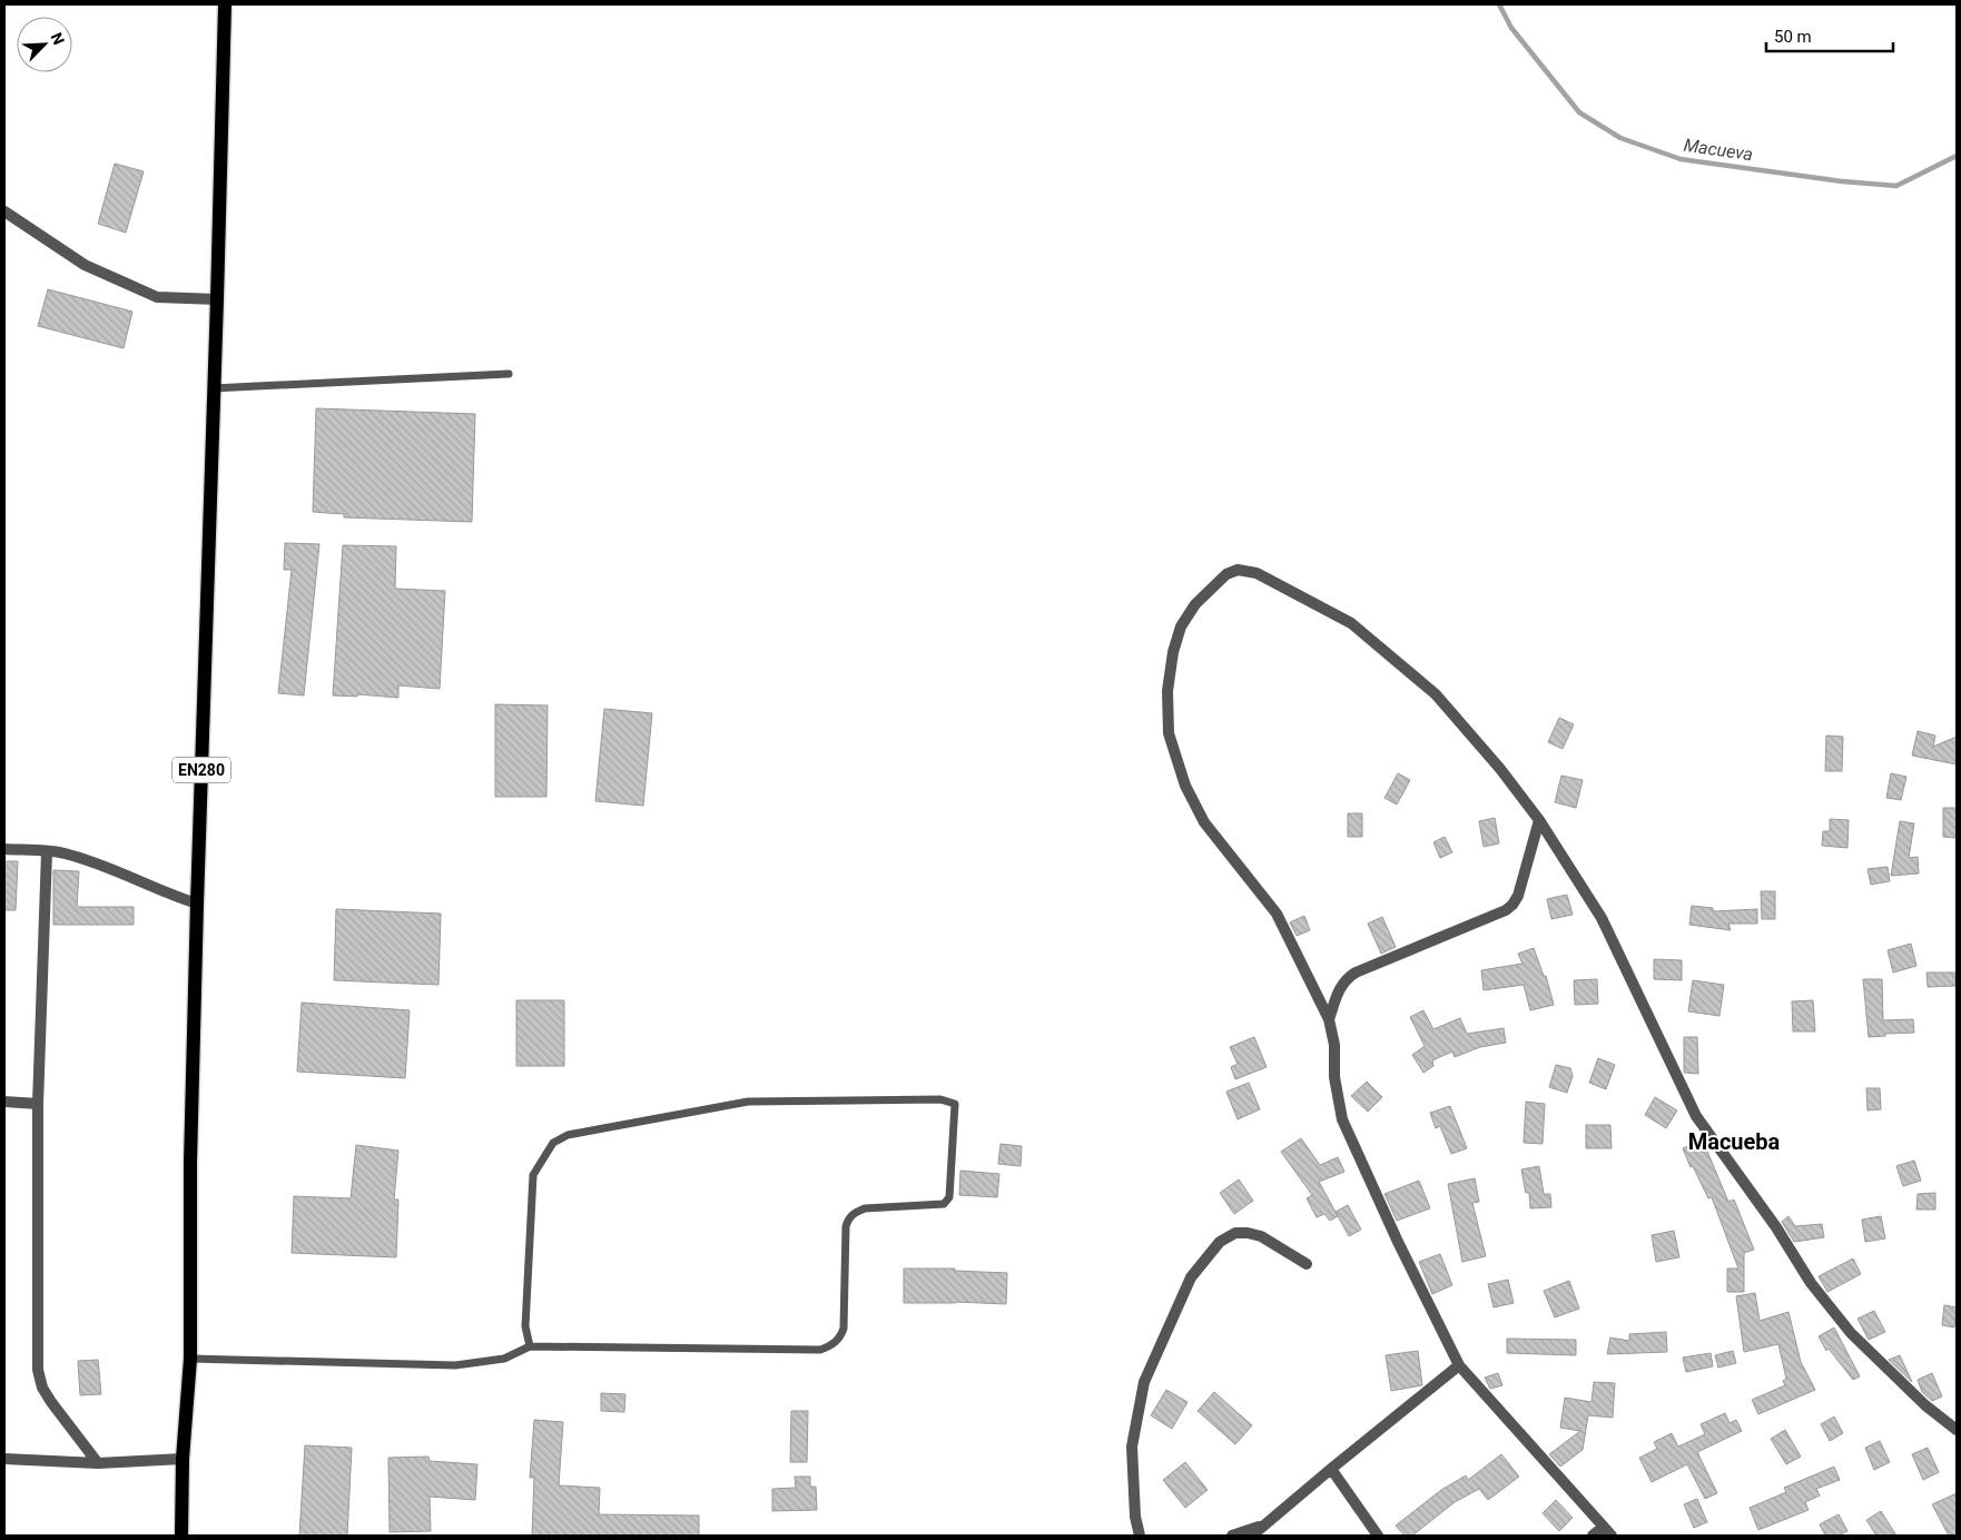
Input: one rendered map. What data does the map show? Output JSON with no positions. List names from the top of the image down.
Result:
{
  "streets": {
    "main road": ["EN280"]
  },
  "districts": ["Macueba"],
  "water": ["Macueva"],
  "scale_bar": "50 m",
  "north": "top right"
}
